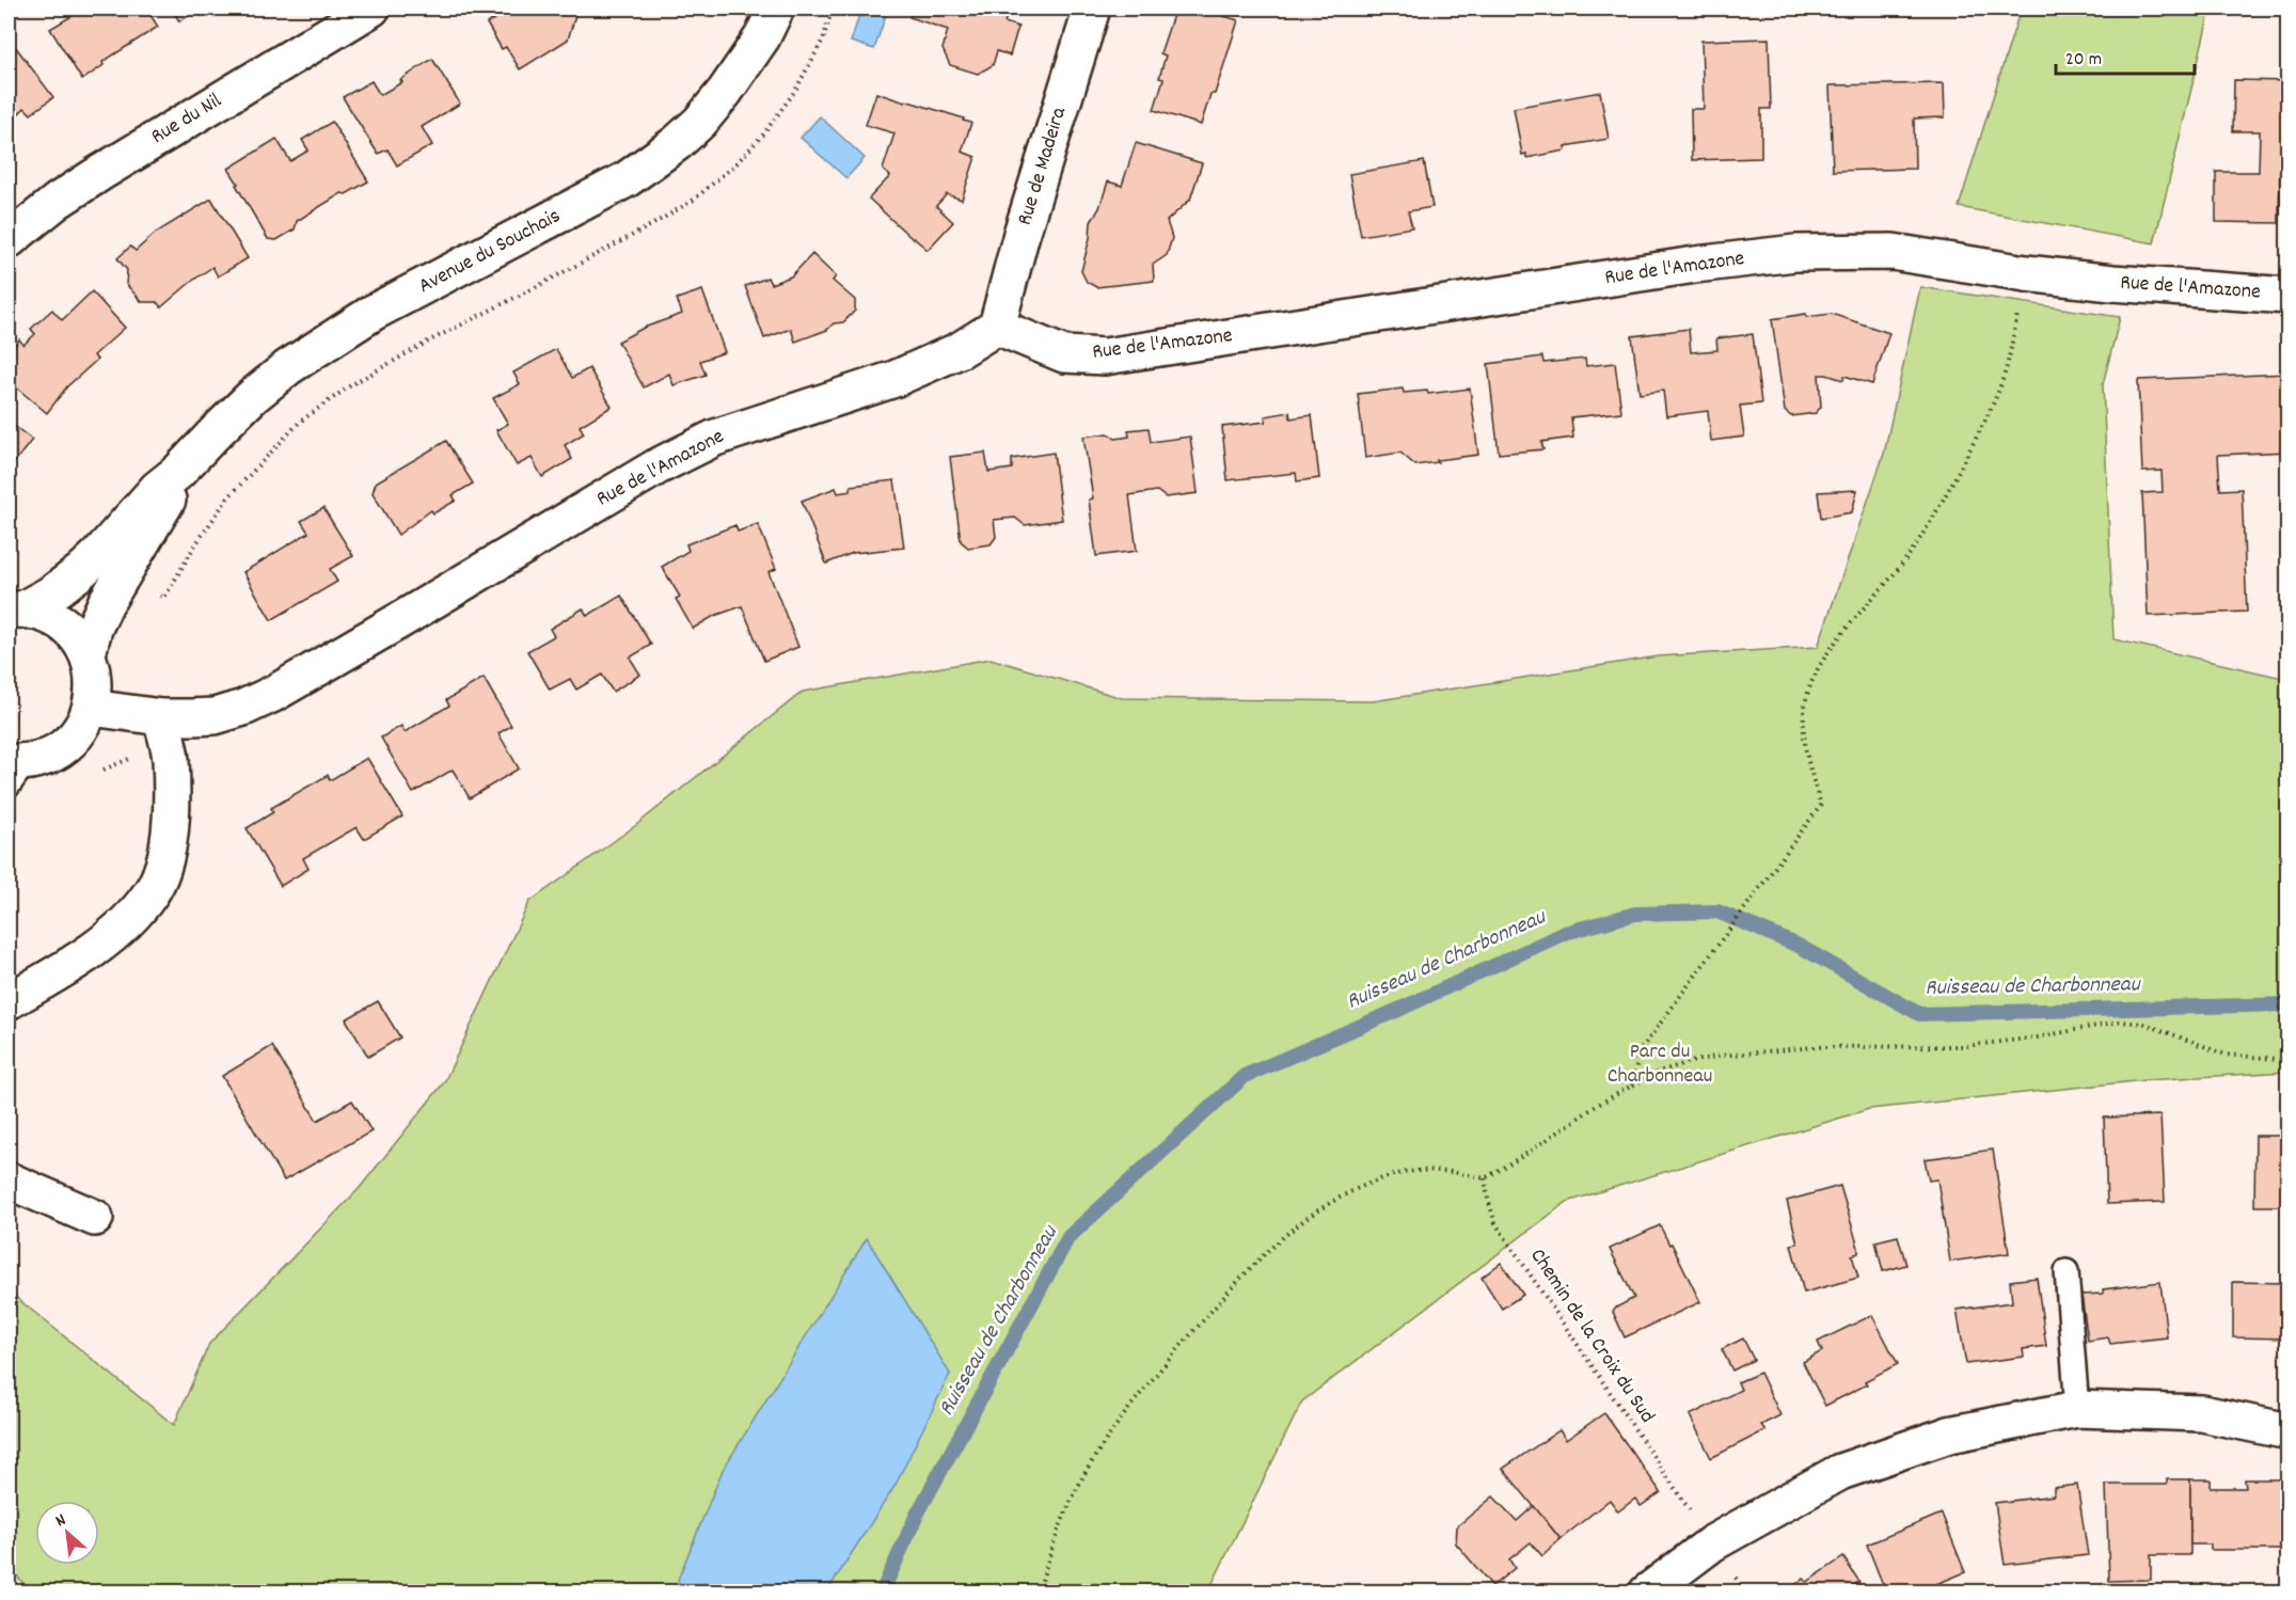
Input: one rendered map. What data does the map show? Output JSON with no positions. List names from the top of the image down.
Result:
{
  "streets": {
    "street": [
      "Rue du Nil",
      "Rue de Madeira",
      "Avenue du Souchais",
      "Rue de l'Amazone"
    ],
    "path": ["Chemin de la Croix du Sud"]
  },
  "crossings": [
    ["Rue de Madeira", "Rue de l'Amazone"]
  ],
  "water": ["Ruisseau de Charbonneau"],
  "parks": ["Parc du Charbonneau"],
  "scale_bar": "20 m",
  "north": "top left"
}
